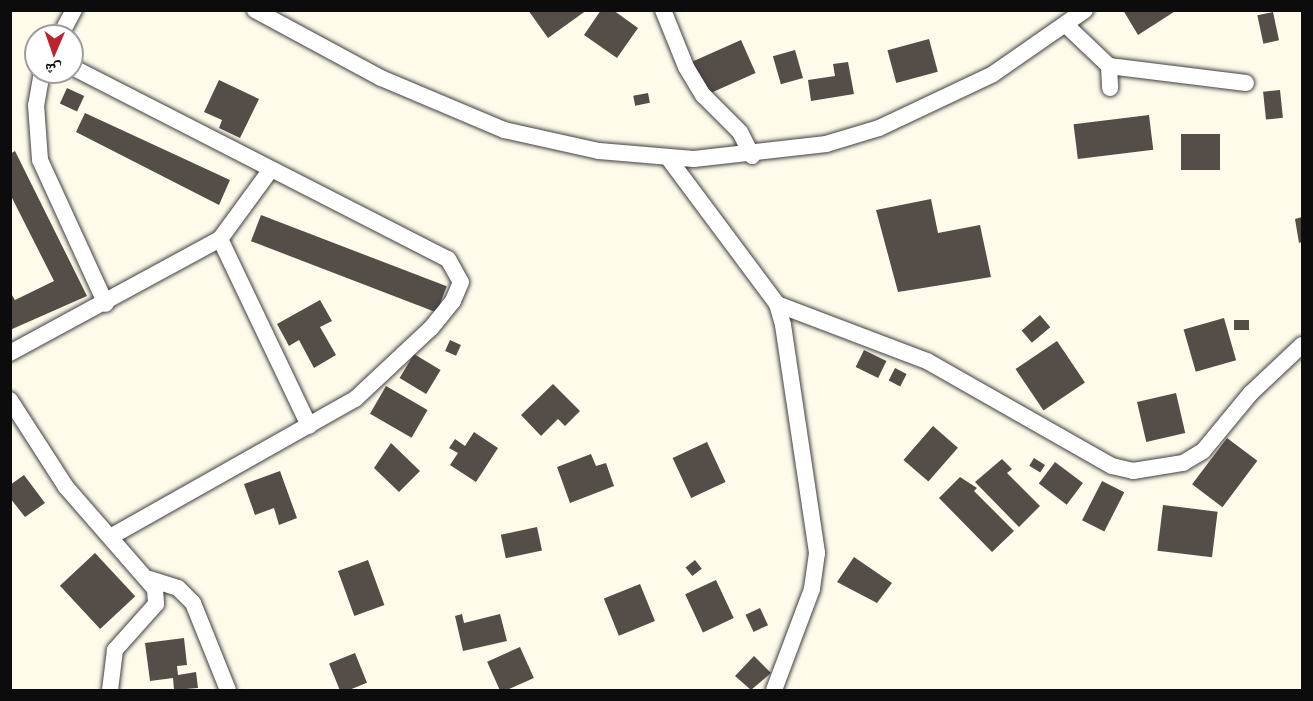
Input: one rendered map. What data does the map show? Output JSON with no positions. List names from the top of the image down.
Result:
{
  "north": "bottom"
}
